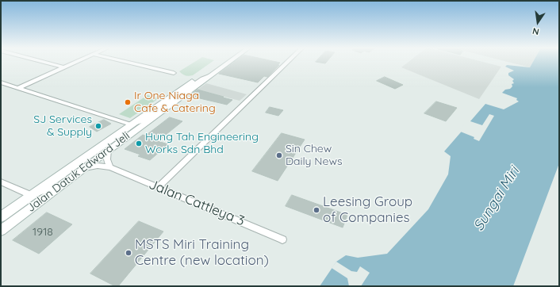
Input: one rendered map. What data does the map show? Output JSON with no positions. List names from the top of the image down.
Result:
{
  "streets": {
    "street": ["Jalan Datuk Edward Jeli", "Jalan Cattleya 3"]
  },
  "crossings": [
    ["Jalan Datuk Edward Jeli", "Jalan Cattleya 3"]
  ],
  "water": ["Sungai Miri"],
  "places": [
    "Ir One Niaga Cafe & Catering",
    "SJ Services & Supply",
    "Hung Tah Engineering Works Sdn Bhd",
    "Sin Chew Daily News",
    "Leesing Group of Companies",
    "MSTS Miri Training Centre (new location)"
  ],
  "house_numbers": ["1918"],
  "north": "bottom"
}
